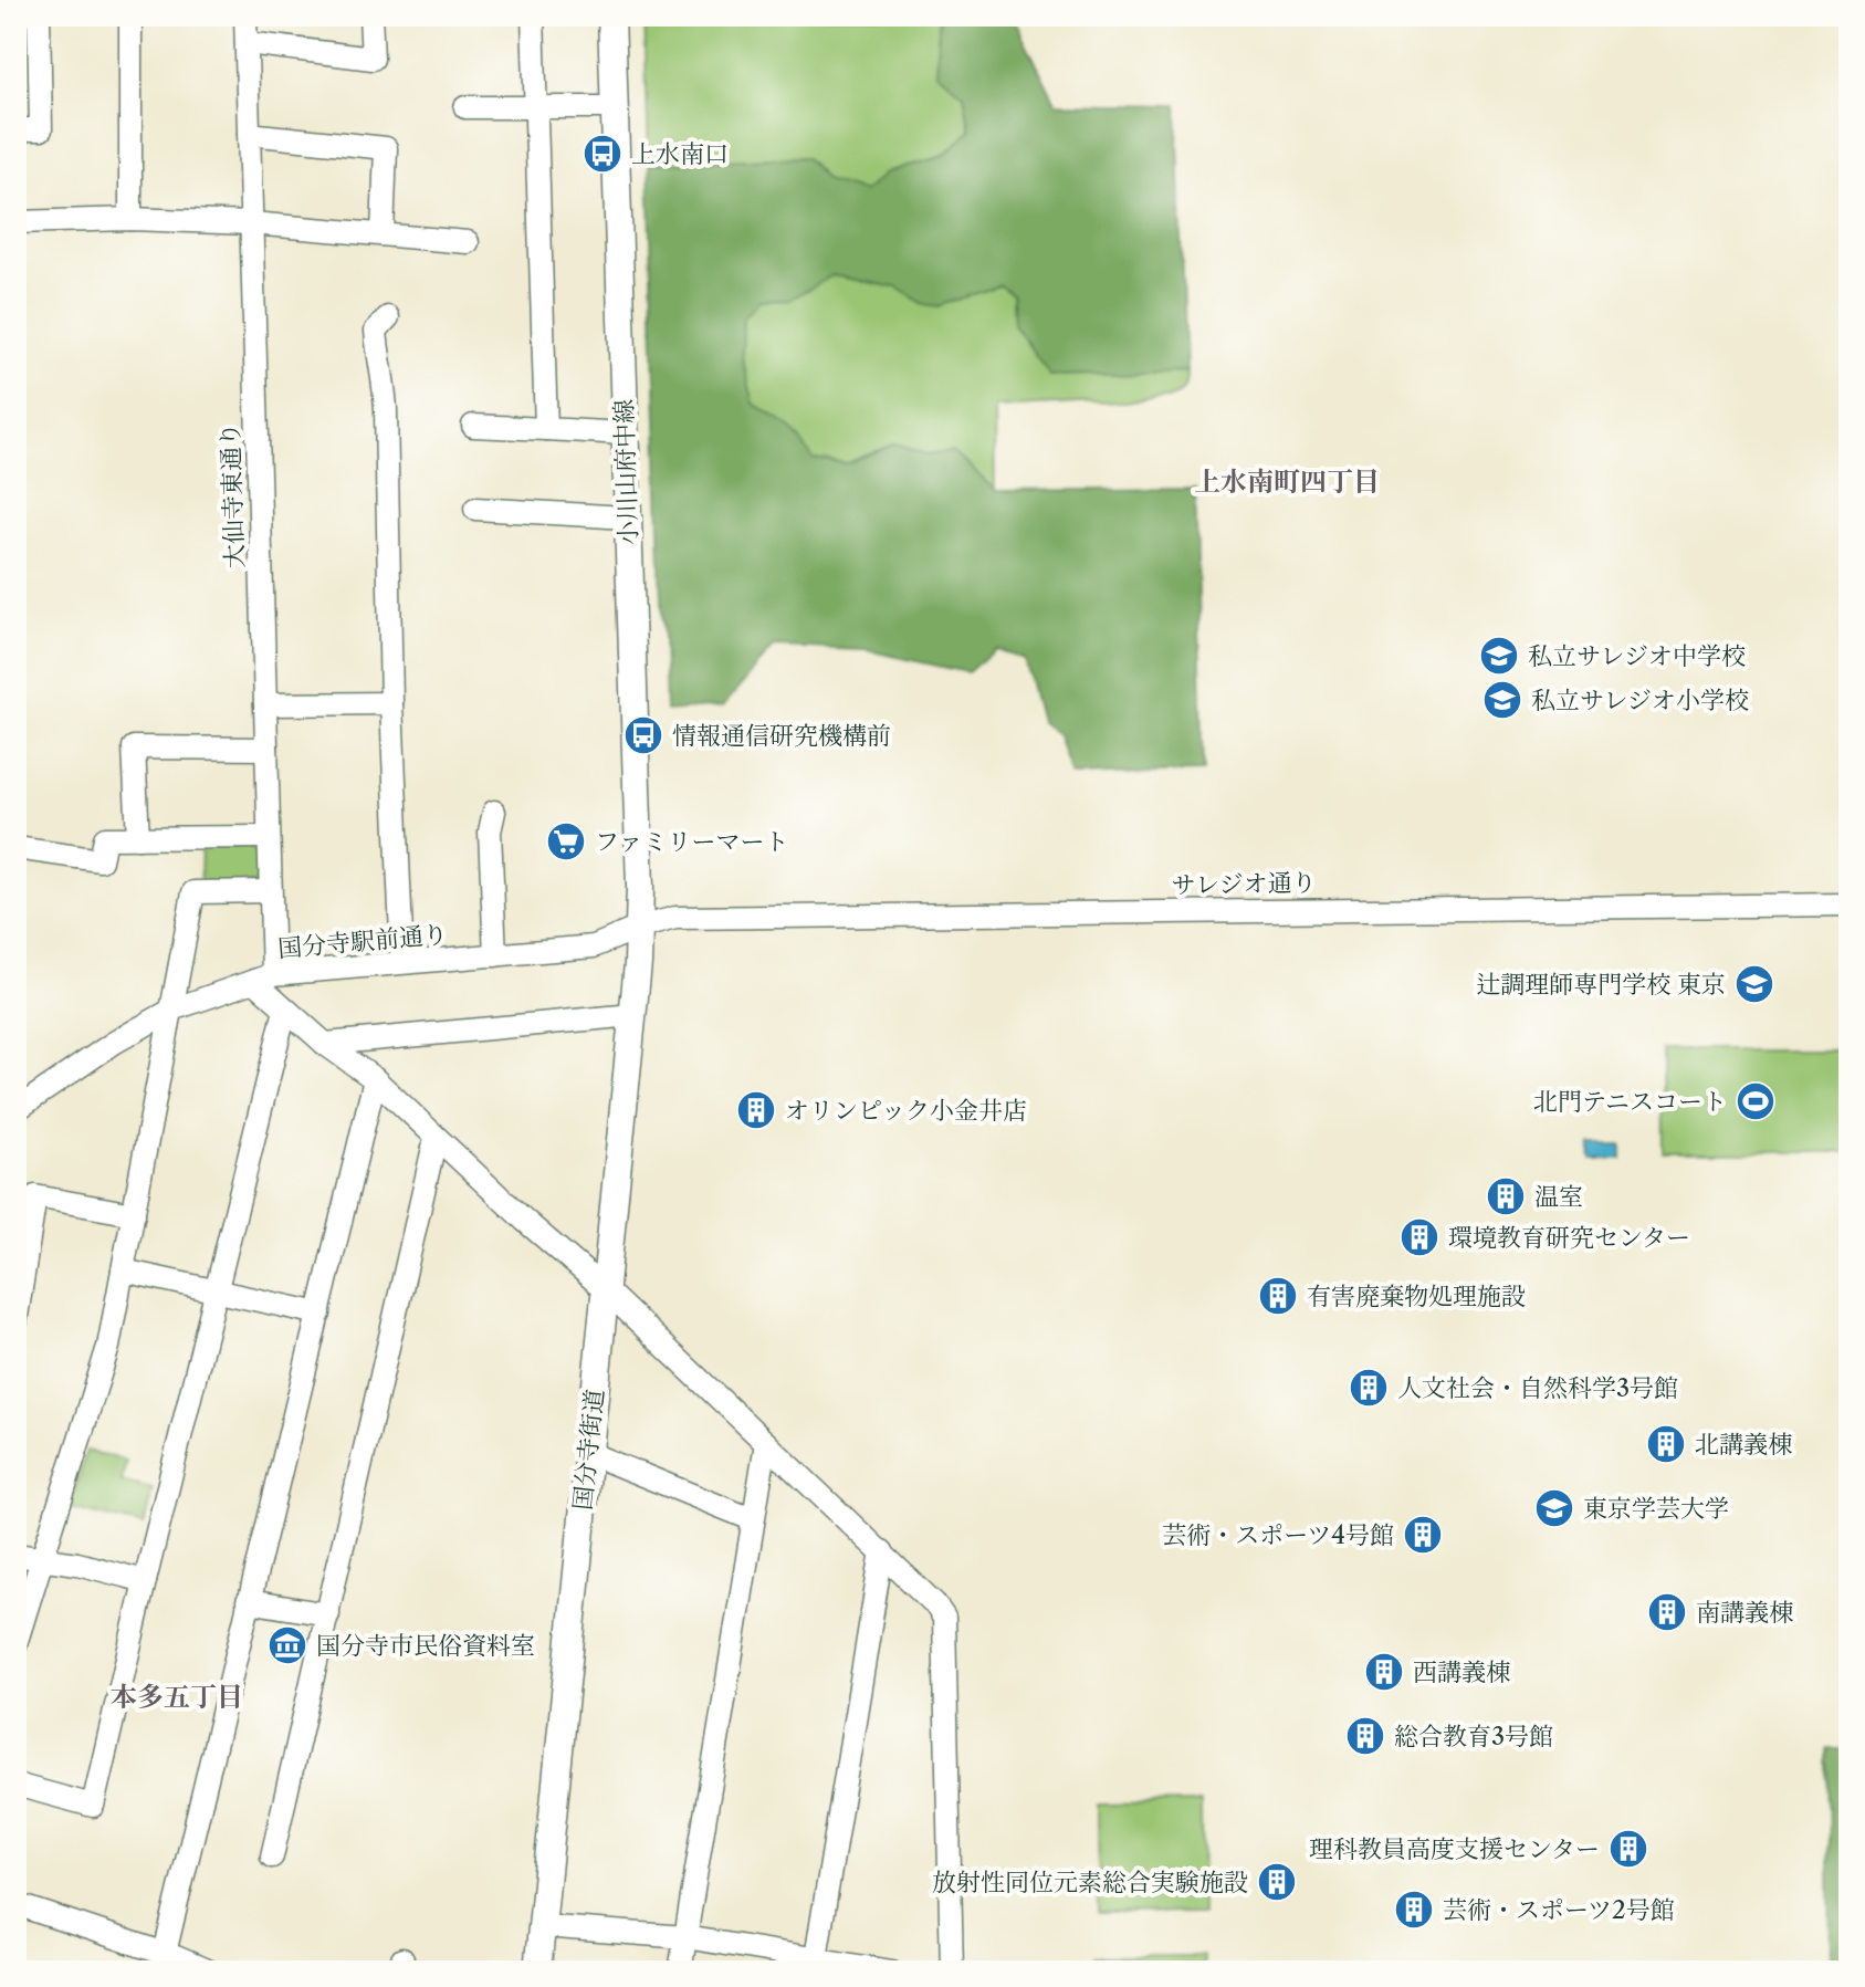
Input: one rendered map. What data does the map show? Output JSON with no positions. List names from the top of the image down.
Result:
{
  "streets": {
    "main road": ["小川山府中線", "国分寺街道"],
    "street": ["大仙寺東通り", "サレジオ通り", "国分寺駅前通り"]
  },
  "crossings": [
    ["小川山府中線", "サレジオ通り"],
    ["小川山府中線", "国分寺駅前通り"],
    ["小川山府中線", "国分寺街道"],
    ["大仙寺東通り", "国分寺駅前通り"],
    ["サレジオ通り", "国分寺駅前通り"],
    ["サレジオ通り", "国分寺街道"],
    ["国分寺駅前通り", "国分寺街道"]
  ],
  "districts": ["上水南町四丁目", "本多五丁目"],
  "places": {
    "bus stop": ["上水南口", "情報通信研究機構前"],
    "school or university": [
      "私立サレジオ中学校",
      "私立サレジオ小学校",
      "辻調理師専門学校 東京",
      "東京学芸大学"
    ],
    "supermarket": ["ファミリーマート"],
    "sports": ["北門テニスコート"],
    "building": [
      "オリンピック小金井店",
      "温室",
      "環境教育研究センター",
      "有害廃棄物処理施設",
      "人文社会・自然科学3号館",
      "北講義棟",
      "芸術・スポーツ4号館",
      "南講義棟",
      "西講義棟",
      "総合教育3号館",
      "理科教員高度支援センター",
      "放射性同位元素総合実験施設",
      "芸術・スポーツ2号館"
    ],
    "museum": ["国分寺市民俗資料室"]
  }
}
